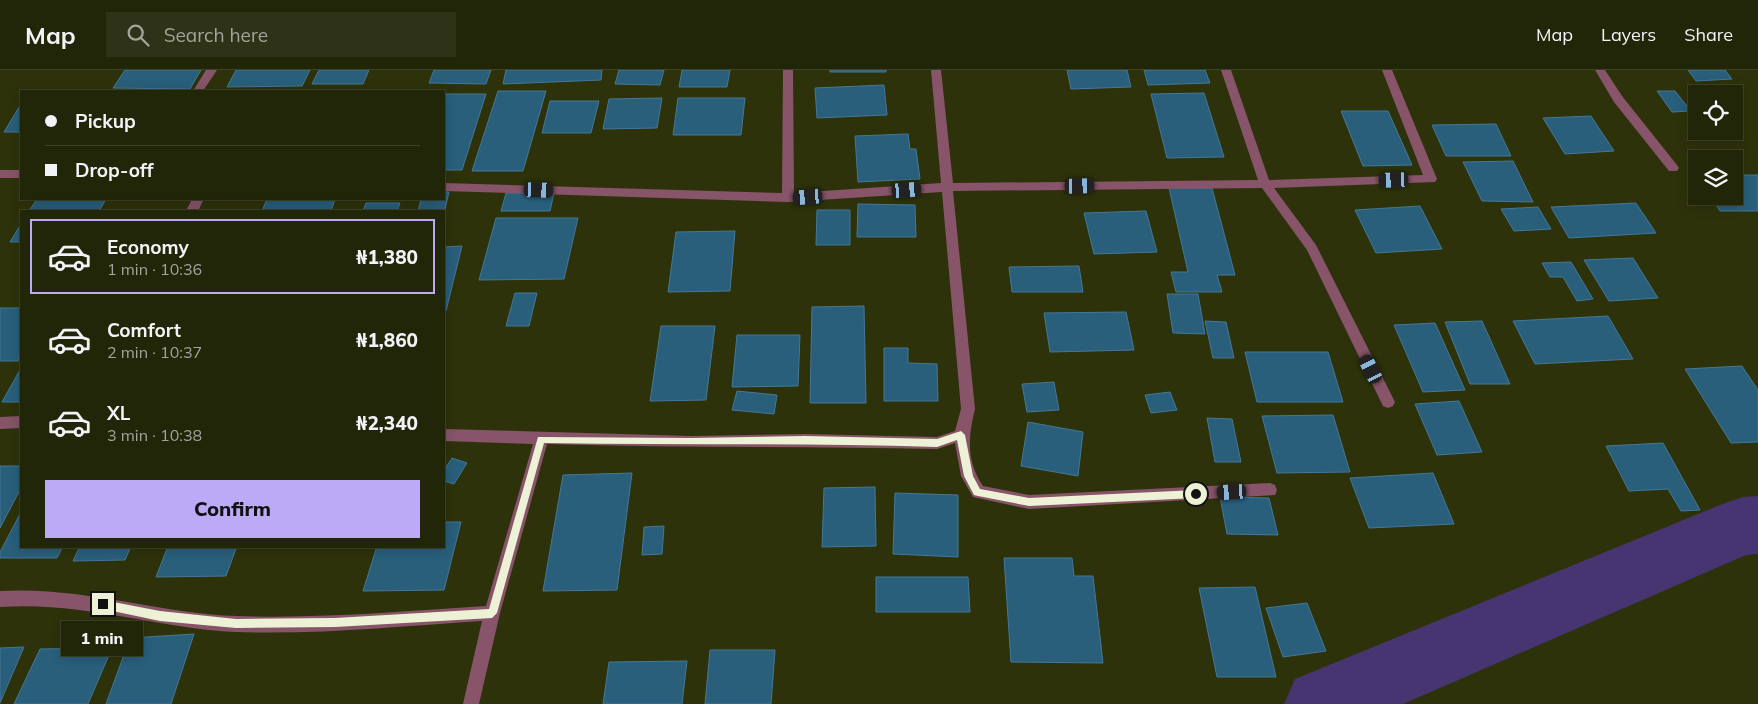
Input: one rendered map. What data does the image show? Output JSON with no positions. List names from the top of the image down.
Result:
{
  "page": {
    "header": "Map",
    "search": "Search here",
    "nav": ["Map", "Layers", "Share"],
    "banner": ["Pickup", "Drop-off"],
    "list": [
      {
        "name": "Economy",
        "note": "1 min · 10:36",
        "value": "₦1,380"
      },
      {
        "name": "Comfort",
        "note": "2 min · 10:37",
        "value": "₦1,860"
      },
      {
        "name": "XL",
        "note": "3 min · 10:38",
        "value": "₦2,340"
      }
    ],
    "buttons": "Confirm",
    "bubble": "1 min"
  }
}
